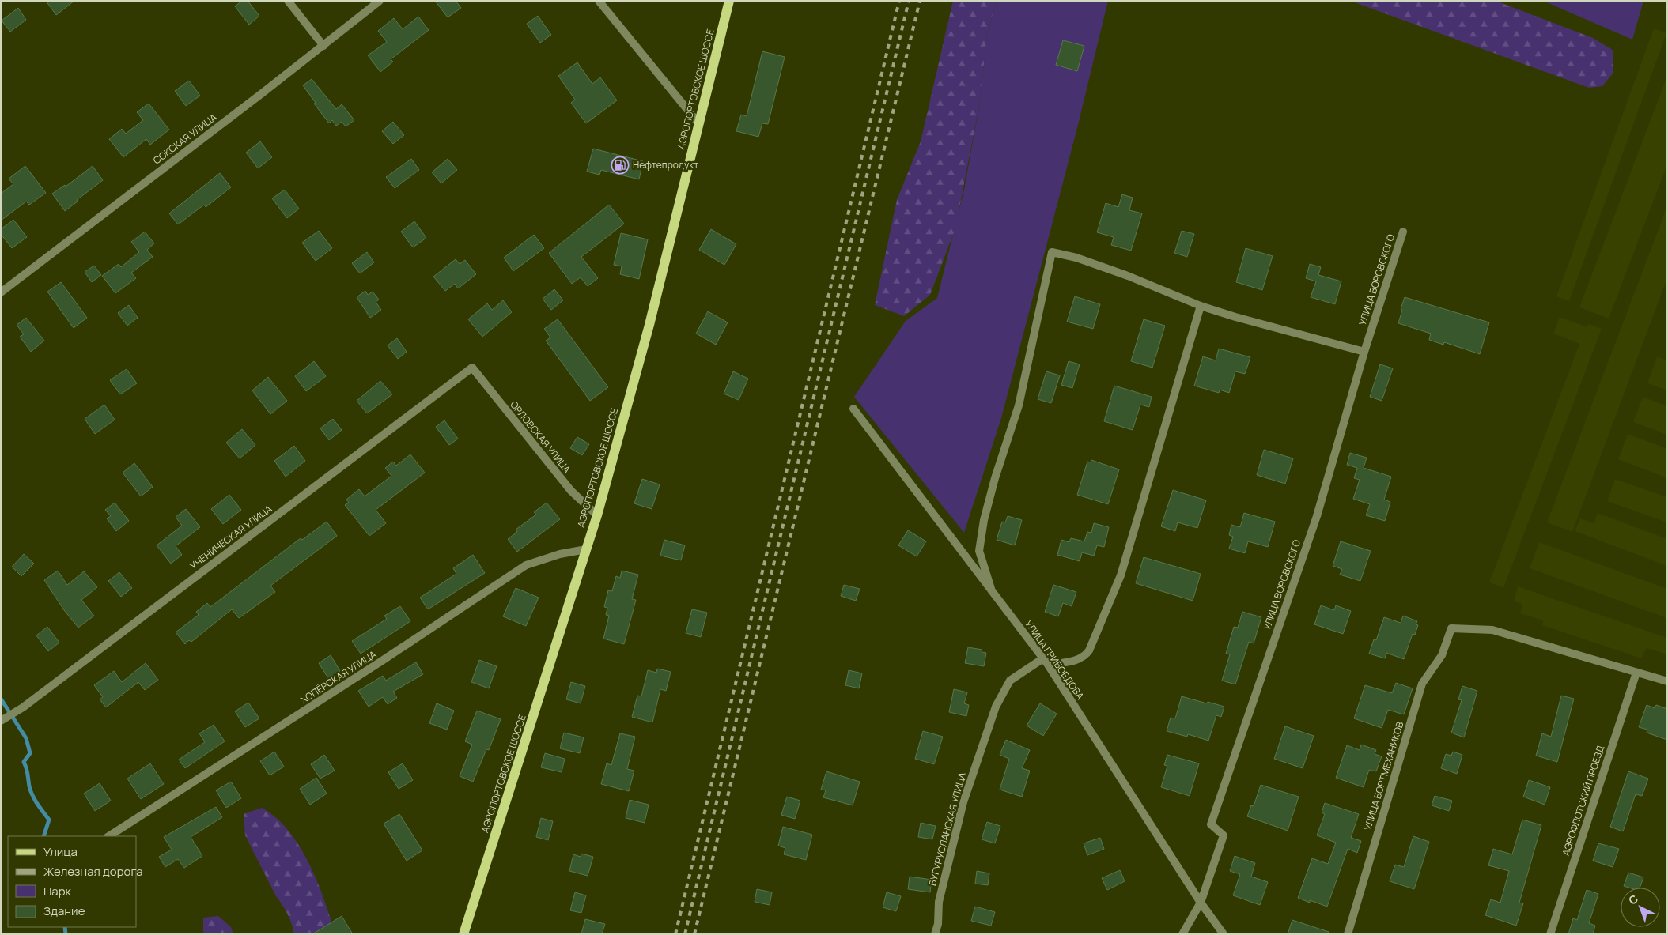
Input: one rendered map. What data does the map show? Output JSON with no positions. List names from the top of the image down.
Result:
{
  "streets": {
    "main road": ["АЭРОПОРТОВСКОЕ ШОССЕ"],
    "street": [
      "СОКСКАЯ УЛИЦА",
      "УЛИЦА ВОРОВСКОГО",
      "ОРЛОВСКАЯ УЛИЦА",
      "УЧЕНИЧЕСКАЯ УЛИЦА",
      "УЛИЦА ГРИБОЕДОВА",
      "ХОПЁРСКАЯ УЛИЦА",
      "УЛИЦА БОРТМЕХАНИКОВ",
      "АЭРОФЛОТСКИЙ ПРОЕЗД",
      "БУГУРУСЛАНСКАЯ УЛИЦА"
    ]
  },
  "crossings": [
    ["АЭРОПОРТОВСКОЕ ШОССЕ", "ОРЛОВСКАЯ УЛИЦА"],
    ["АЭРОПОРТОВСКОЕ ШОССЕ", "ХОПЁРСКАЯ УЛИЦА"],
    ["УЛИЦА ВОРОВСКОГО", "УЛИЦА ГРИБОЕДОВА"],
    ["ОРЛОВСКАЯ УЛИЦА", "УЧЕНИЧЕСКАЯ УЛИЦА"],
    ["УЛИЦА ГРИБОЕДОВА", "БУГУРУСЛАНСКАЯ УЛИЦА"],
    ["УЛИЦА БОРТМЕХАНИКОВ", "АЭРОФЛОТСКИЙ ПРОЕЗД"]
  ],
  "places": {
    "fuel station": ["Нефтепродукт"]
  },
  "legend": [
    "Улица",
    "Железная дорога",
    "Парк",
    "Здание"
  ],
  "north": "top left"
}
